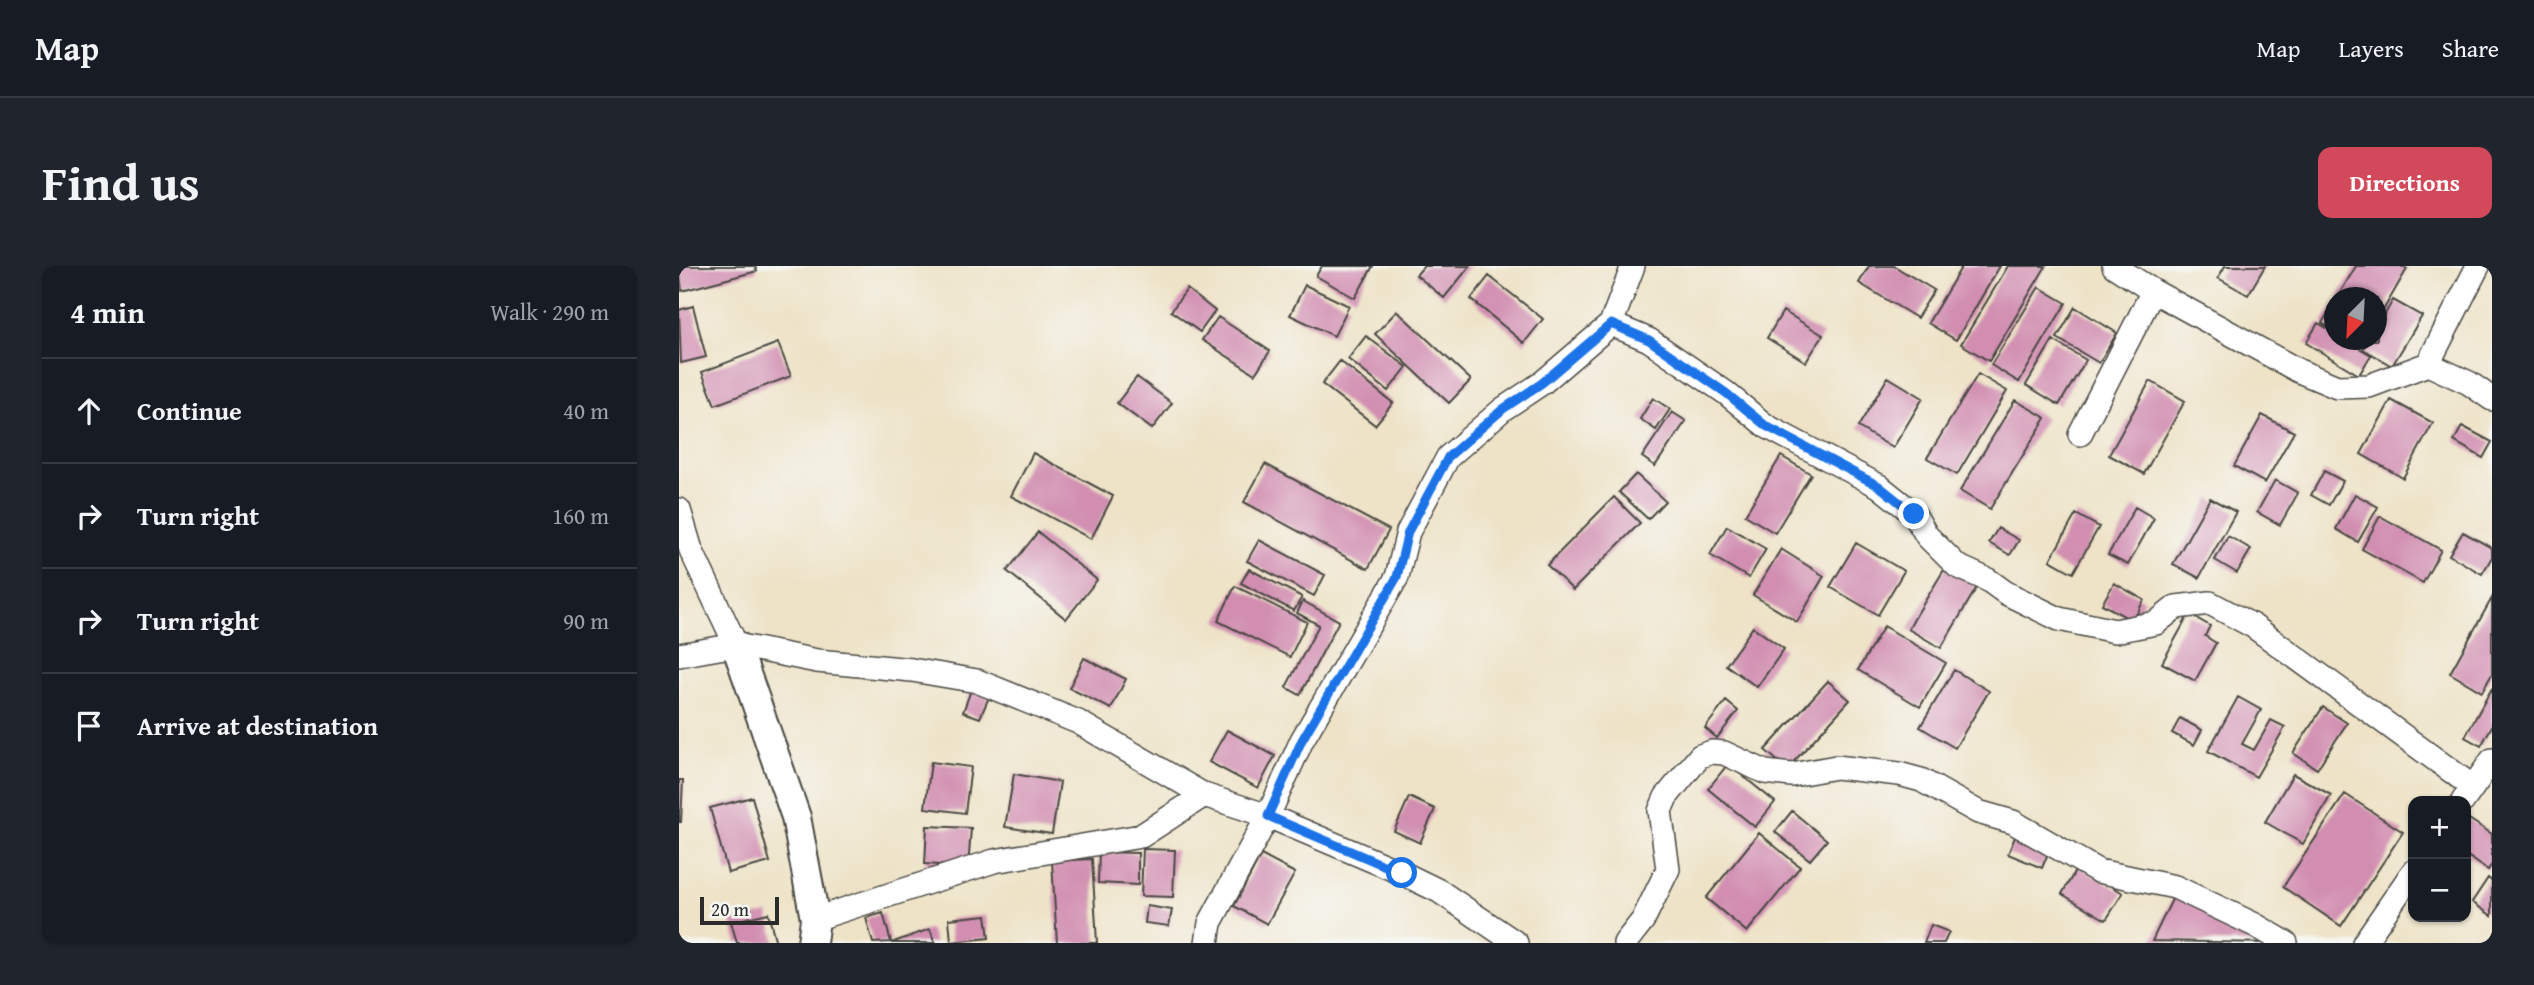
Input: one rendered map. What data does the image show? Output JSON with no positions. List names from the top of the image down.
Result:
{
  "scale_bar": "20 m",
  "north": "bottom left",
  "page": {
    "header": "Map",
    "nav": ["Map", "Layers", "Share"],
    "title": "Find us",
    "buttons": "Directions",
    "heading": ["4 min", "Walk · 290 m"],
    "list": [
      ["Continue", "40 m"],
      ["Turn right", "160 m"],
      ["Turn right", "90 m"],
      "Arrive at destination"
    ],
    "map_buttons": ["+", "−"],
    "scale": "20 m"
  }
}
